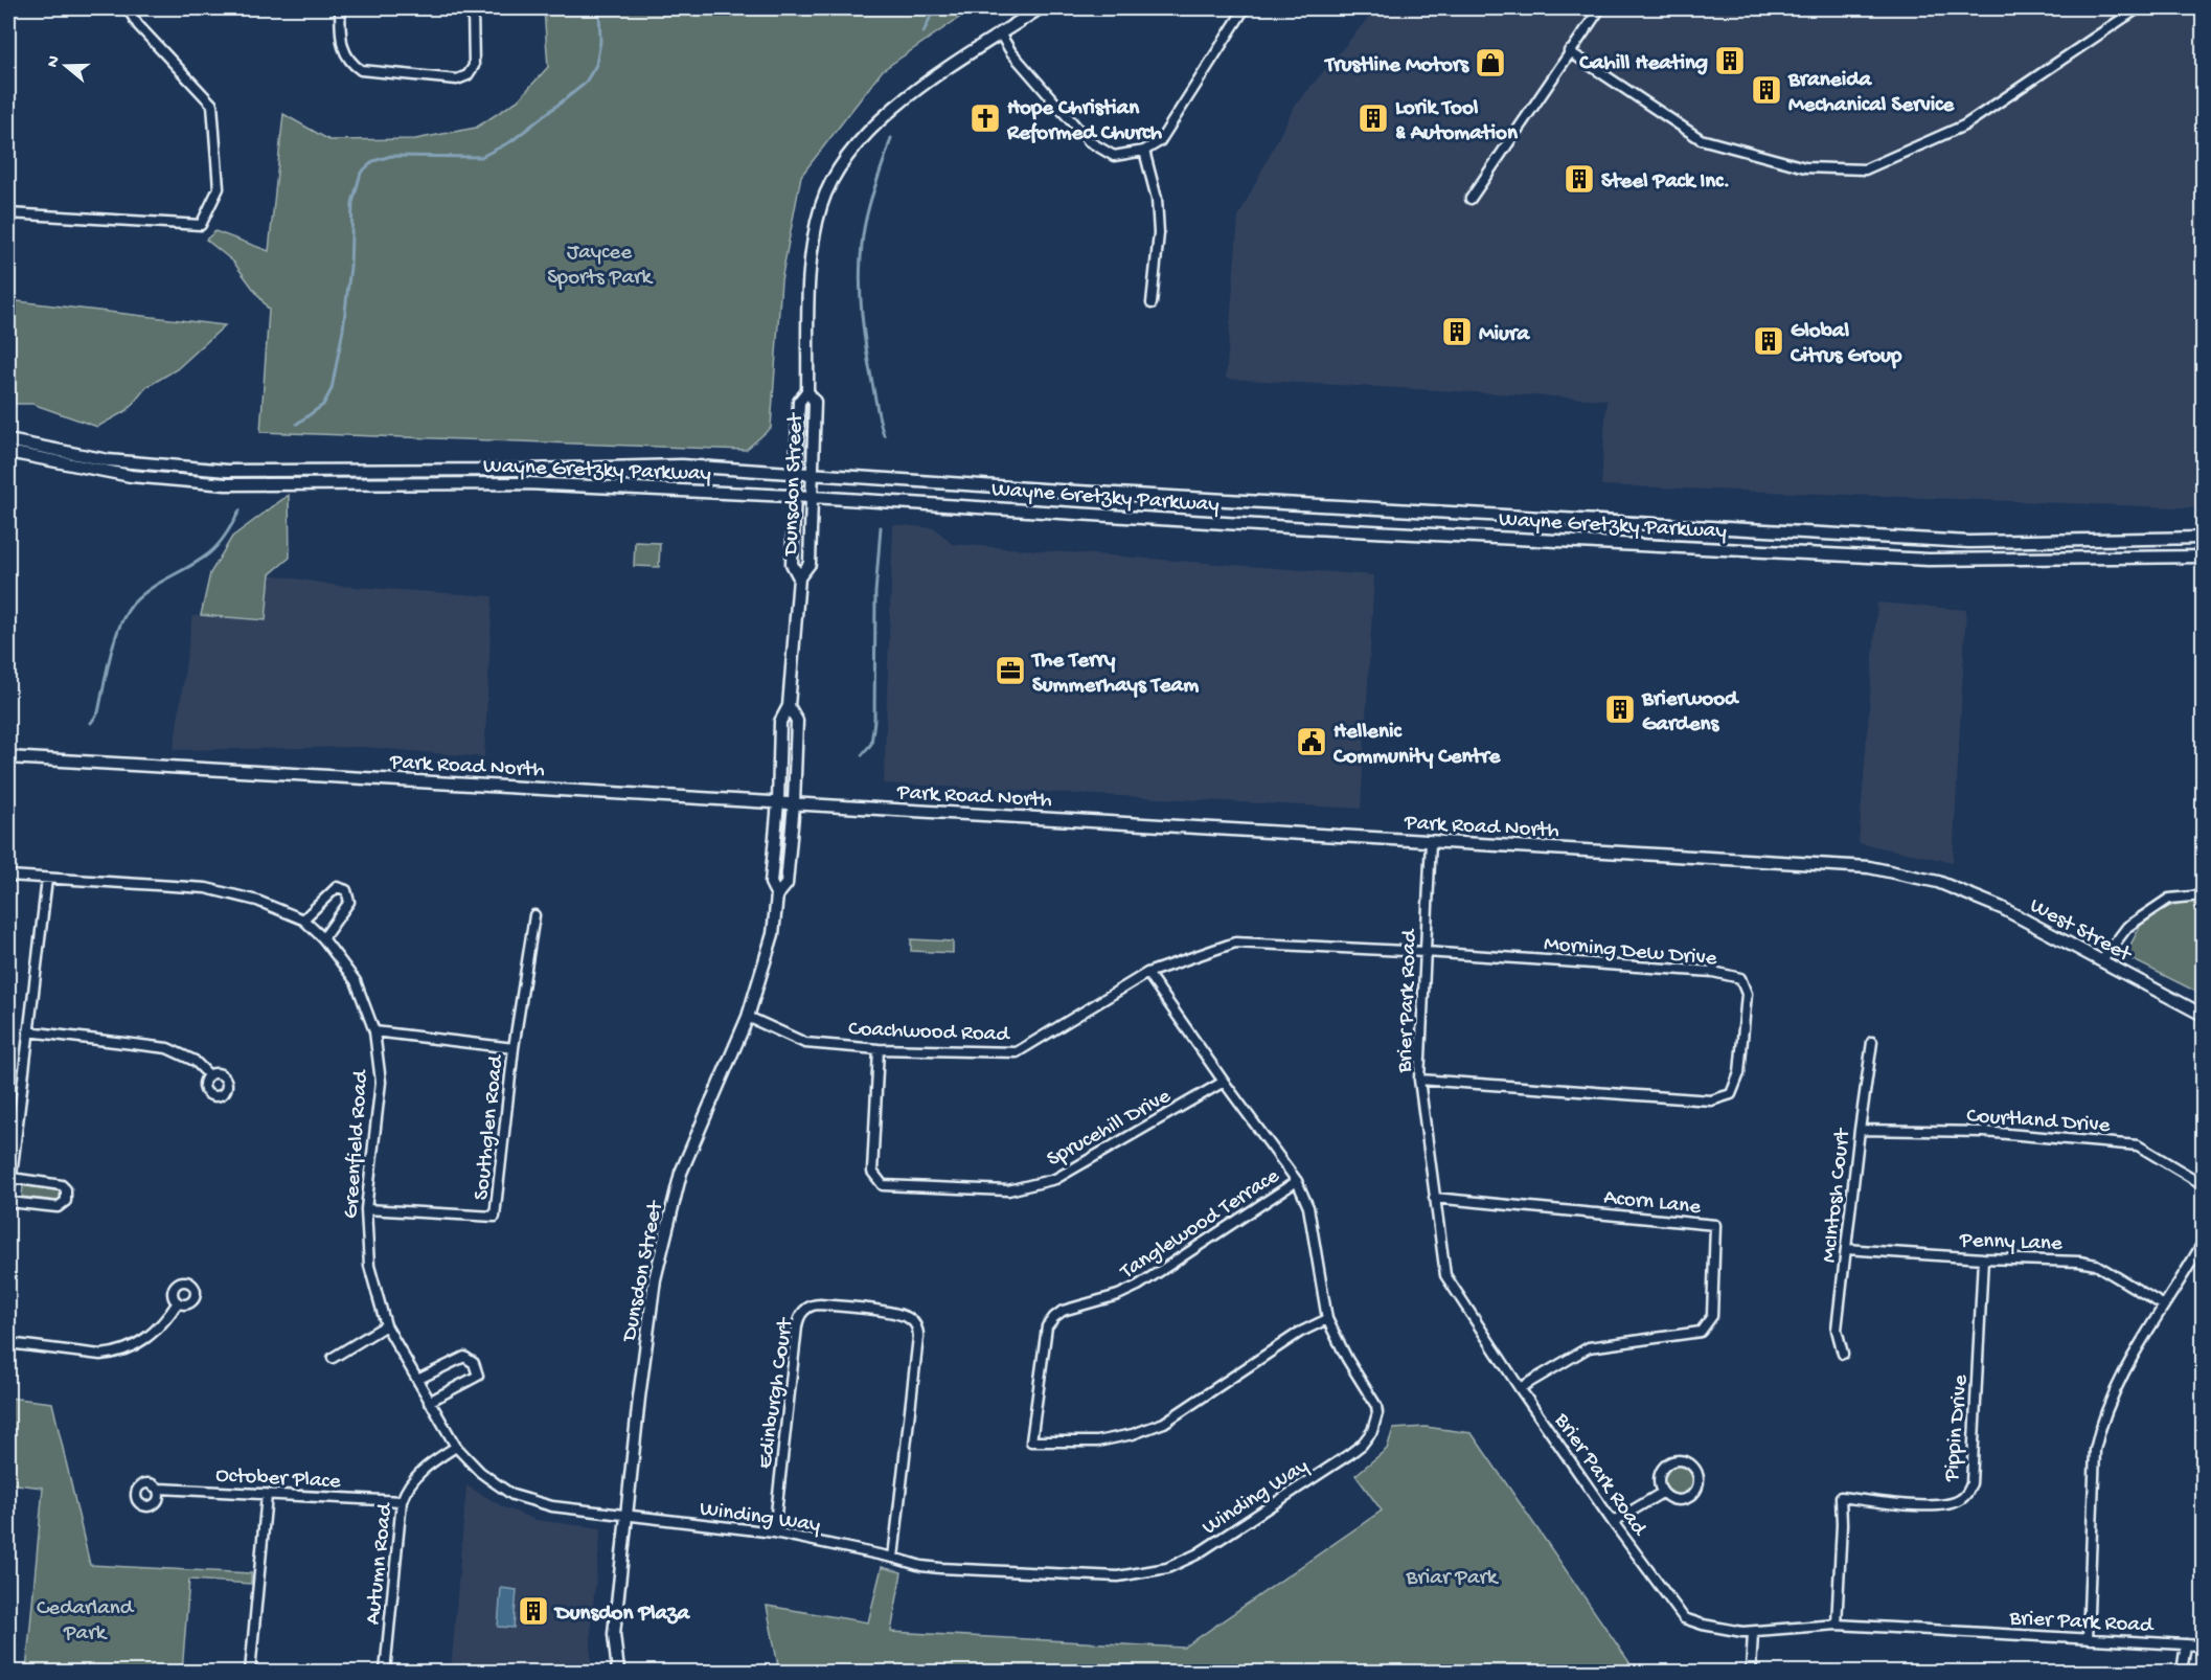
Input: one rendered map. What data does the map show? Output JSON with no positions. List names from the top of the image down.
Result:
{
  "streets": {
    "main road": [
      "Wayne Gretzky Parkway",
      "Dunsdon Street",
      "Park Road North",
      "West Street"
    ],
    "street": [
      "Morning Dew Drive",
      "Brier Park Road",
      "Coachwood Road",
      "Courtland Drive",
      "Sprucehill Drive",
      "Southglen Road",
      "Greenfield Road",
      "McIntosh Court",
      "Acorn Lane",
      "Tanglewood Terrace",
      "Penny Lane",
      "Edinburgh Court",
      "Pippin Drive",
      "October Place",
      "Winding Way",
      "Autumn Road"
    ]
  },
  "crossings": [
    ["Wayne Gretzky Parkway", "Dunsdon Street"],
    ["Dunsdon Street", "Park Road North"],
    ["Dunsdon Street", "Coachwood Road"],
    ["Dunsdon Street", "Greenfield Road"],
    ["Dunsdon Street", "Winding Way"],
    ["Park Road North", "West Street"],
    ["Park Road North", "Brier Park Road"],
    ["Morning Dew Drive", "Brier Park Road"],
    ["Morning Dew Drive", "Coachwood Road"],
    ["Brier Park Road", "Coachwood Road"],
    ["Brier Park Road", "Acorn Lane"],
    ["Brier Park Road", "Pippin Drive"],
    ["Coachwood Road", "Sprucehill Drive"],
    ["Coachwood Road", "Winding Way"],
    ["Courtland Drive", "McIntosh Court"],
    ["Sprucehill Drive", "Winding Way"],
    ["Southglen Road", "Greenfield Road"],
    ["Greenfield Road", "Winding Way"],
    ["Greenfield Road", "Autumn Road"],
    ["McIntosh Court", "Penny Lane"],
    ["Tanglewood Terrace", "Winding Way"],
    ["Penny Lane", "Pippin Drive"],
    ["Edinburgh Court", "Winding Way"],
    ["October Place", "Autumn Road"]
  ],
  "parks": ["Jaycee Sports Park", "Briar Park", "Cedarland Park"],
  "places": {
    "building": [
      "Cahill Heating",
      "Braneida Mechanical Service",
      "Lorik Tool & Automation",
      "Steel Pack Inc.",
      "Miura",
      "Global Citrus Group",
      "Brierwood Gardens",
      "Dunsdon Plaza"
    ],
    "shop": ["Trustline Motors"],
    "church": ["Hope Christian Reformed Church"],
    "office": ["The Terry Summerhays Team"],
    "public building": ["Hellenic Community Centre"]
  },
  "north": "left"
}
